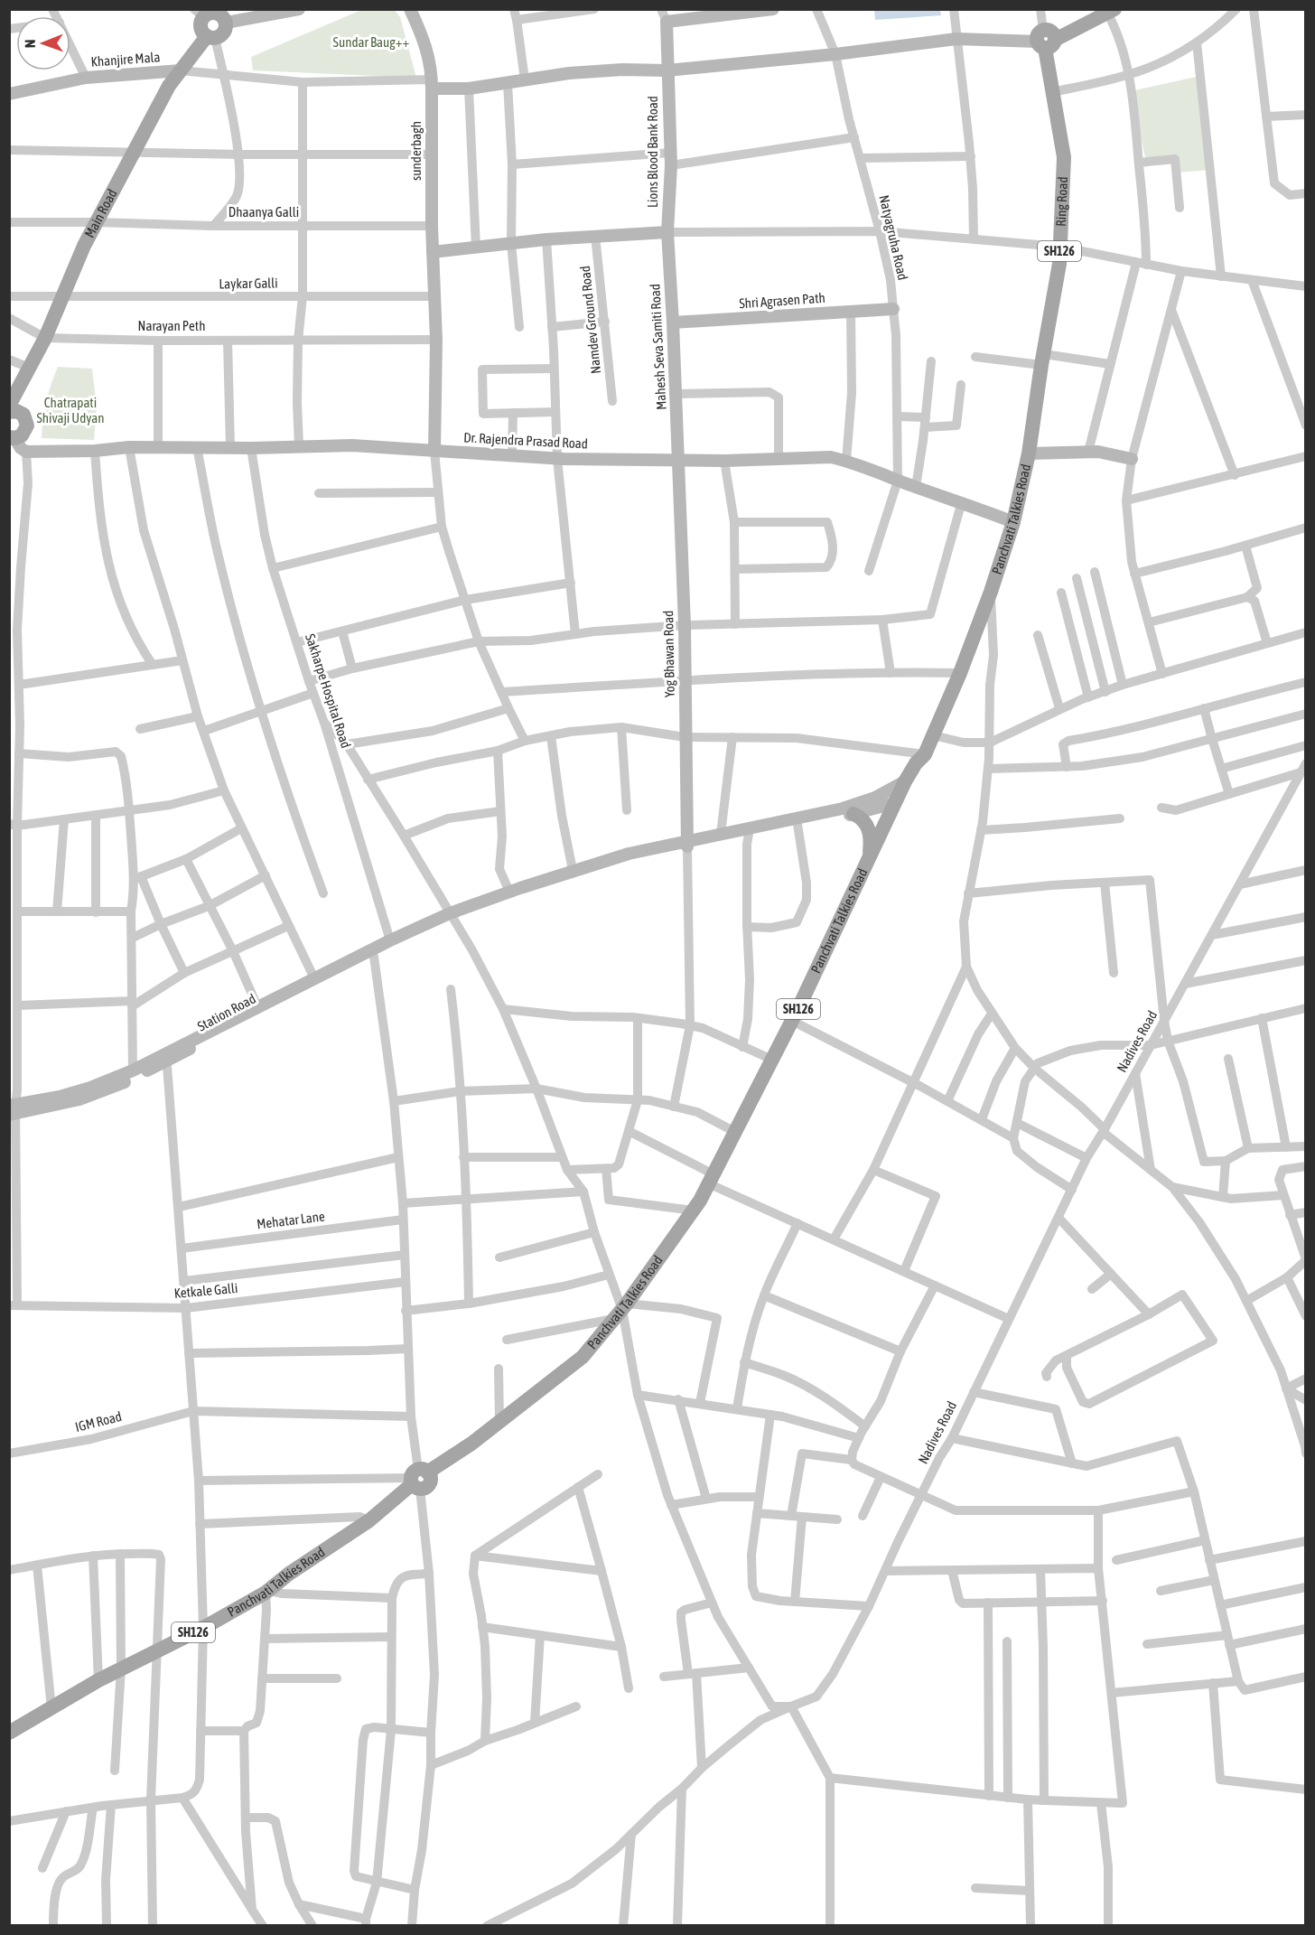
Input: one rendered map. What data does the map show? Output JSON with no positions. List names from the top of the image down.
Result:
{
  "streets": {
    "main road": [
      "Khanjire Mala",
      "sunderbagh",
      "Lions Blood Bank Road",
      "Ring Road",
      "Main Road",
      "SH126",
      "Shri Agrasen Path",
      "Mahesh Seva Samiti Road",
      "Dr. Rajendra Prasad Road",
      "Panchvati Talkies Road",
      "Yog Bhawan Road",
      "Station Road"
    ],
    "street": [
      "Dhaanya Galli",
      "Natyagruha Road",
      "Laykar Galli",
      "Namdev Ground Road",
      "Narayan Peth",
      "Sakharpe Hospital Road",
      "Nadives Road",
      "Mehatar Lane",
      "Ketkale Galli",
      "IGM Road"
    ]
  },
  "crossings": [
    ["Khanjire Mala", "Main Road"],
    ["sunderbagh", "Dhaanya Galli"],
    ["sunderbagh", "Laykar Galli"],
    ["sunderbagh", "Narayan Peth"],
    ["sunderbagh", "Dr. Rajendra Prasad Road"],
    ["Lions Blood Bank Road", "Mahesh Seva Samiti Road"],
    ["Ring Road", "Panchvati Talkies Road"],
    ["Dhaanya Galli", "Main Road"],
    ["Main Road", "Laykar Galli"],
    ["Main Road", "Narayan Peth"],
    ["Natyagruha Road", "Shri Agrasen Path"],
    ["Natyagruha Road", "Dr. Rajendra Prasad Road"],
    ["Shri Agrasen Path", "Mahesh Seva Samiti Road"],
    ["Mahesh Seva Samiti Road", "Dr. Rajendra Prasad Road"],
    ["Mahesh Seva Samiti Road", "Yog Bhawan Road"],
    ["Dr. Rajendra Prasad Road", "Panchvati Talkies Road"],
    ["Dr. Rajendra Prasad Road", "Yog Bhawan Road"],
    ["Dr. Rajendra Prasad Road", "Sakharpe Hospital Road"],
    ["Sakharpe Hospital Road", "Station Road"]
  ],
  "parks": ["Sundar Baug++", "Chatrapati Shivaji Udyan"],
  "north": "left"
}
